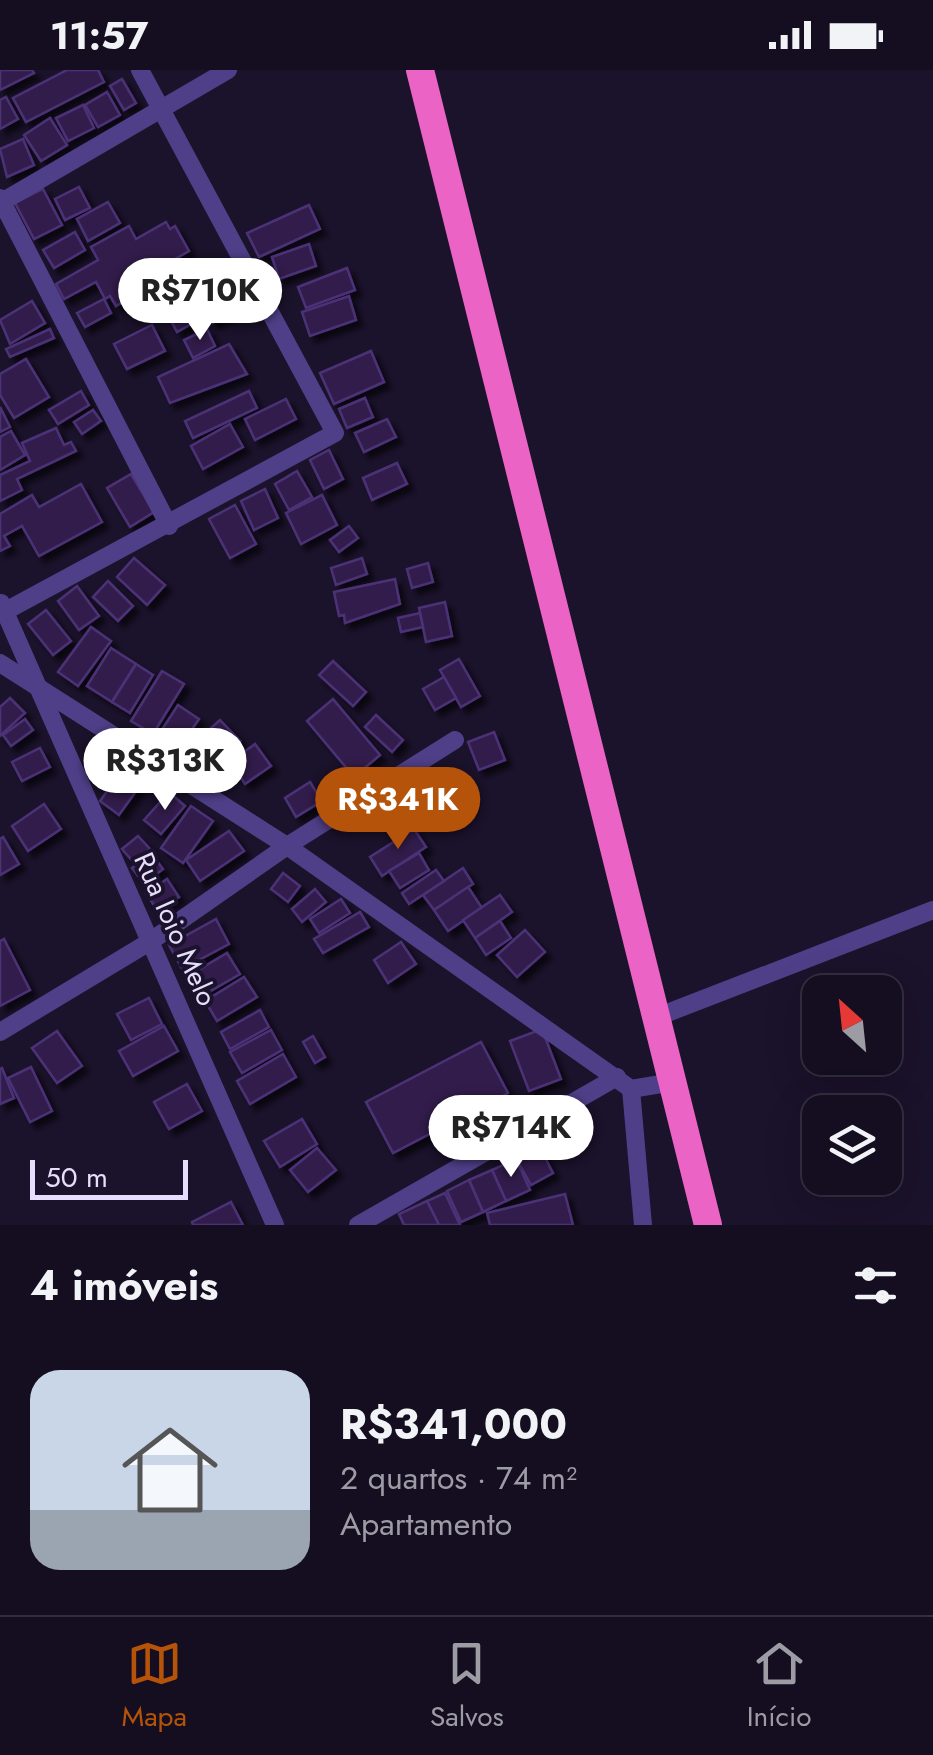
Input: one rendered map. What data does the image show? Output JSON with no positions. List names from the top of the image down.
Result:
{
  "streets": {
    "street": ["Rua Ioio Melo"]
  },
  "scale_bar": "50 m",
  "north": "top left",
  "page": {
    "status": "11:57",
    "price": [
      "R$710K",
      "R$313K",
      "R$341K",
      "R$714K"
    ],
    "scale": "50 m",
    "heading": "4 imóveis",
    "list": [
      {
        "name": "R$341,000",
        "note": "2 quartos · 74 m² · Apartamento"
      }
    ],
    "tabs": ["Mapa", "Salvos", "Início"]
  }
}
